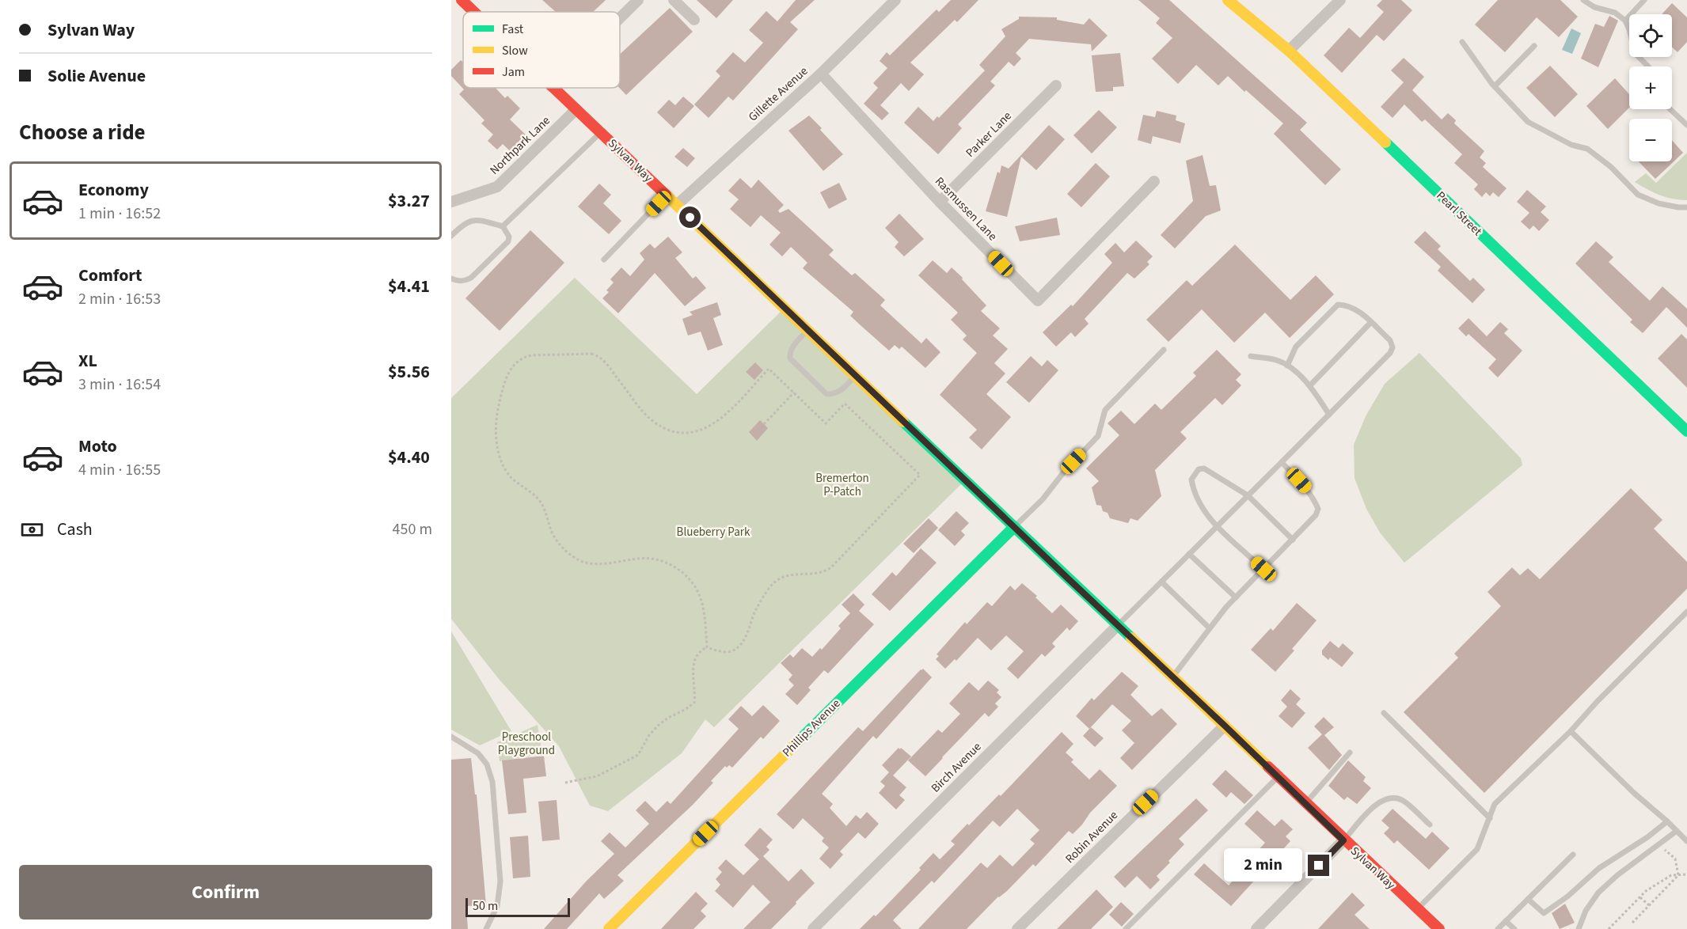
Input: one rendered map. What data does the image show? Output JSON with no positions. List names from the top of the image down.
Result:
{
  "streets": {
    "main road": ["Sylvan Way", "Pearl Street", "Phillips Avenue"],
    "street": [
      "Gillette Avenue",
      "Parker Lane",
      "Northpark Lane",
      "Rasmussen Lane",
      "Birch Avenue",
      "Robin Avenue"
    ]
  },
  "crossings": [
    ["Gillette Avenue", "Sylvan Way"],
    ["Gillette Avenue", "Rasmussen Lane"],
    ["Parker Lane", "Rasmussen Lane"],
    ["Northpark Lane", "Sylvan Way"],
    ["Sylvan Way", "Phillips Avenue"],
    ["Sylvan Way", "Birch Avenue"],
    ["Sylvan Way", "Robin Avenue"]
  ],
  "parks": ["Bremerton P-Patch", "Blueberry Park", "Preschool Playground"],
  "legend": ["Fast", "Slow", "Jam"],
  "scale_bar": "50 m",
  "page": {
    "banner": ["Sylvan Way", "Solie Avenue"],
    "map_buttons": ["+", "−"],
    "heading": "Choose a ride",
    "list": [
      {
        "name": "Economy",
        "note": "1 min · 16:52",
        "value": "$3.27"
      },
      {
        "name": "Comfort",
        "note": "2 min · 16:53",
        "value": "$4.41"
      },
      {
        "name": "XL",
        "note": "3 min · 16:54",
        "value": "$5.56"
      },
      {
        "name": "Moto",
        "note": "4 min · 16:55",
        "value": "$4.40"
      }
    ],
    "pay": ["Cash", "450 m"],
    "bubble": "2 min",
    "buttons": "Confirm",
    "scale": "50 m"
  }
}
